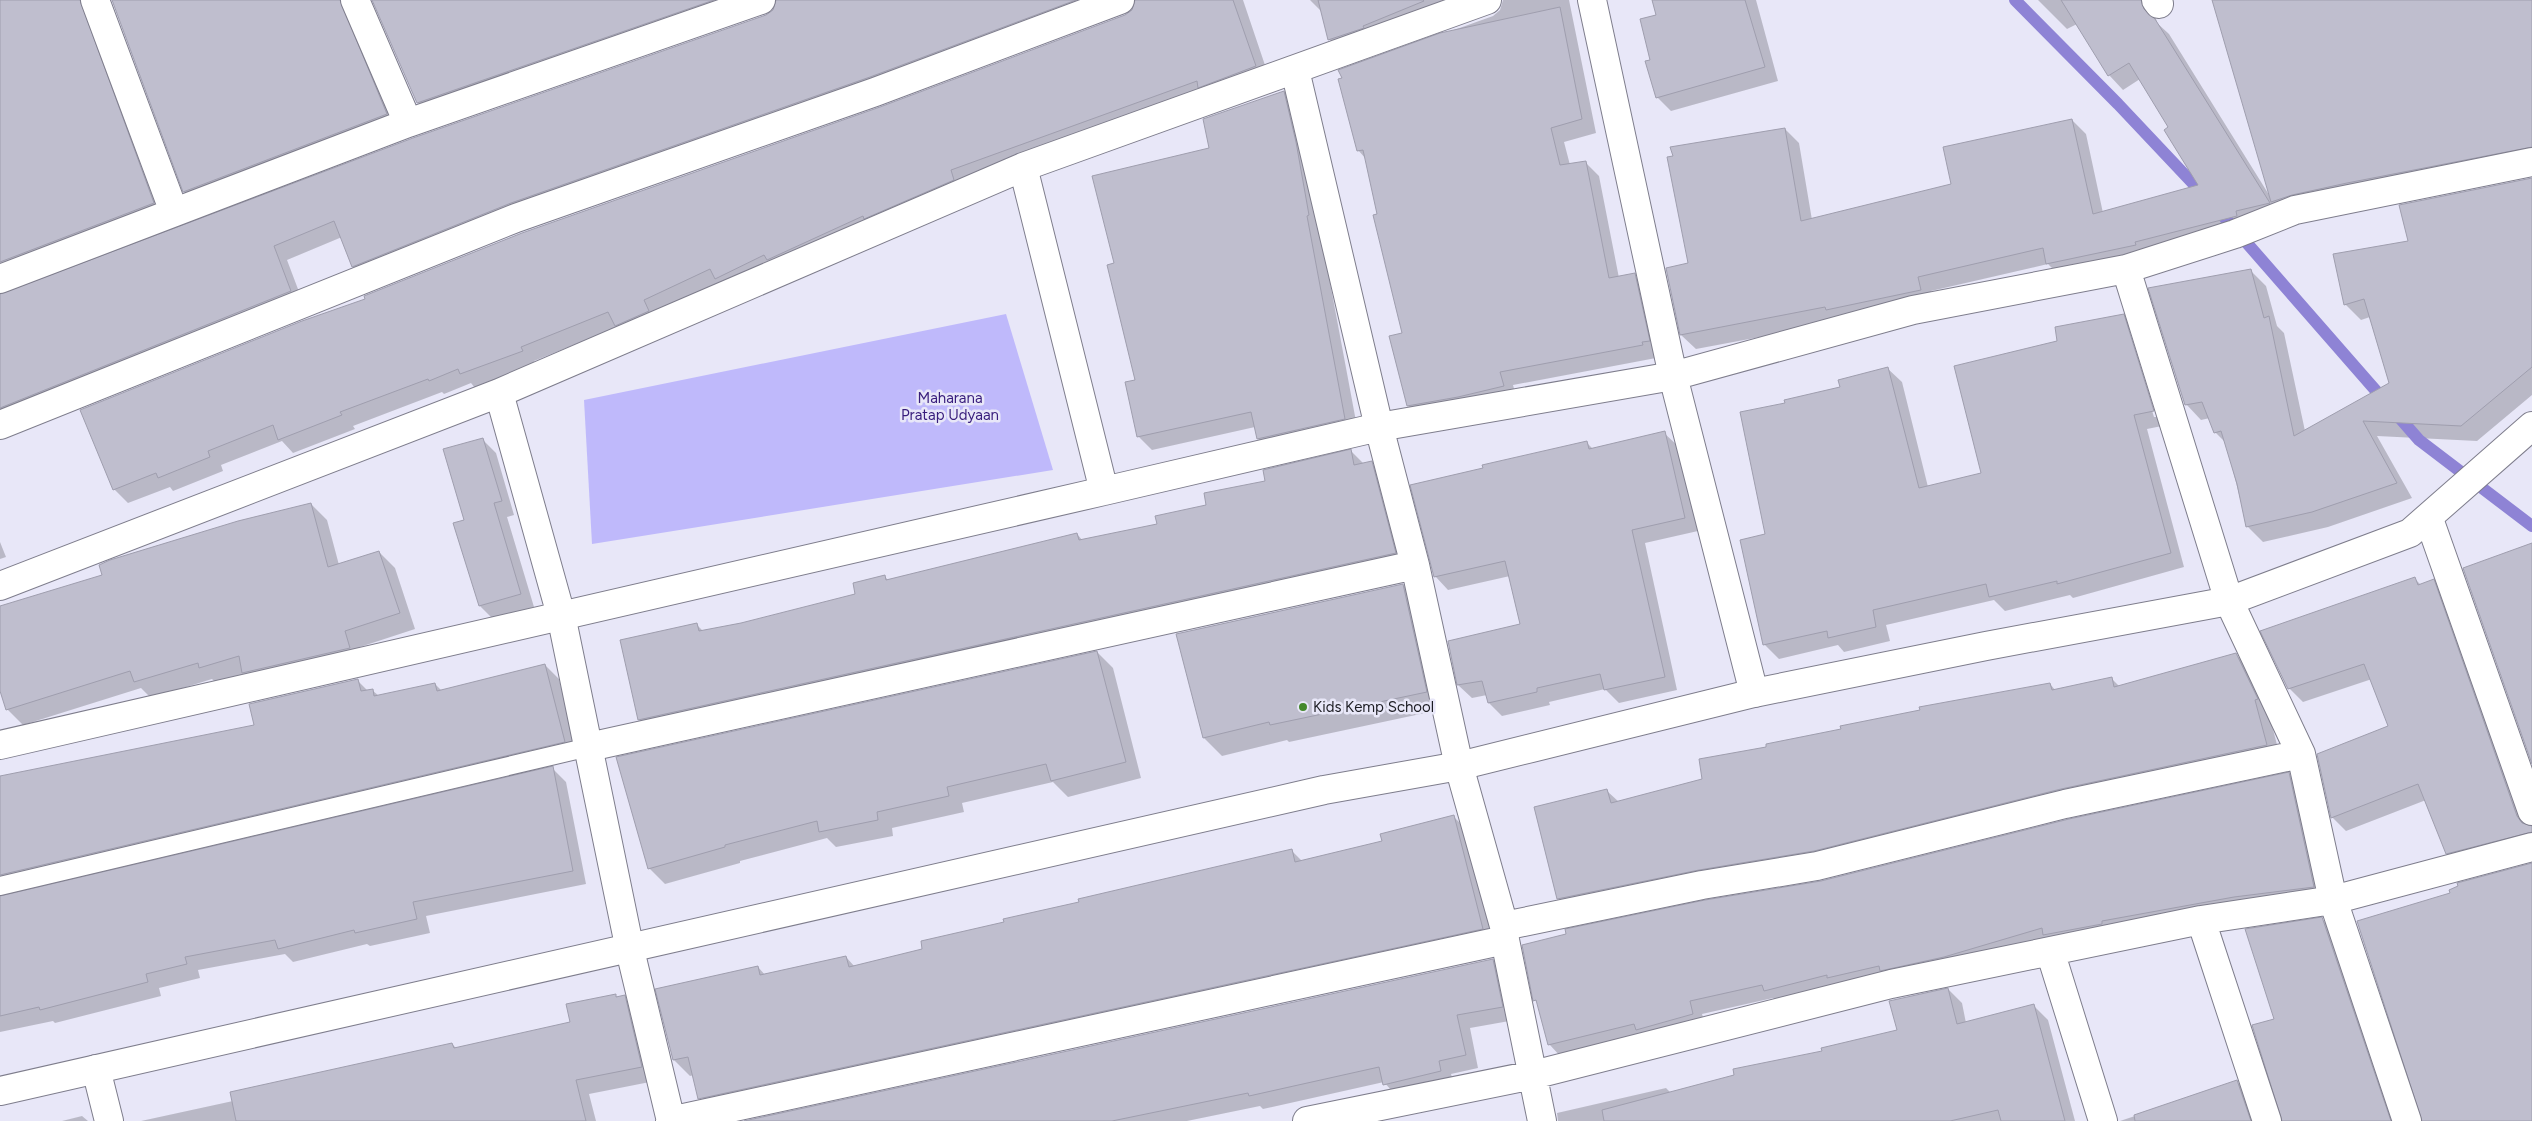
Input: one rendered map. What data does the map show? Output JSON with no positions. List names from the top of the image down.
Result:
{
  "parks": ["Maharana Pratap Udyaan"],
  "places": ["Kids Kemp School"]
}
